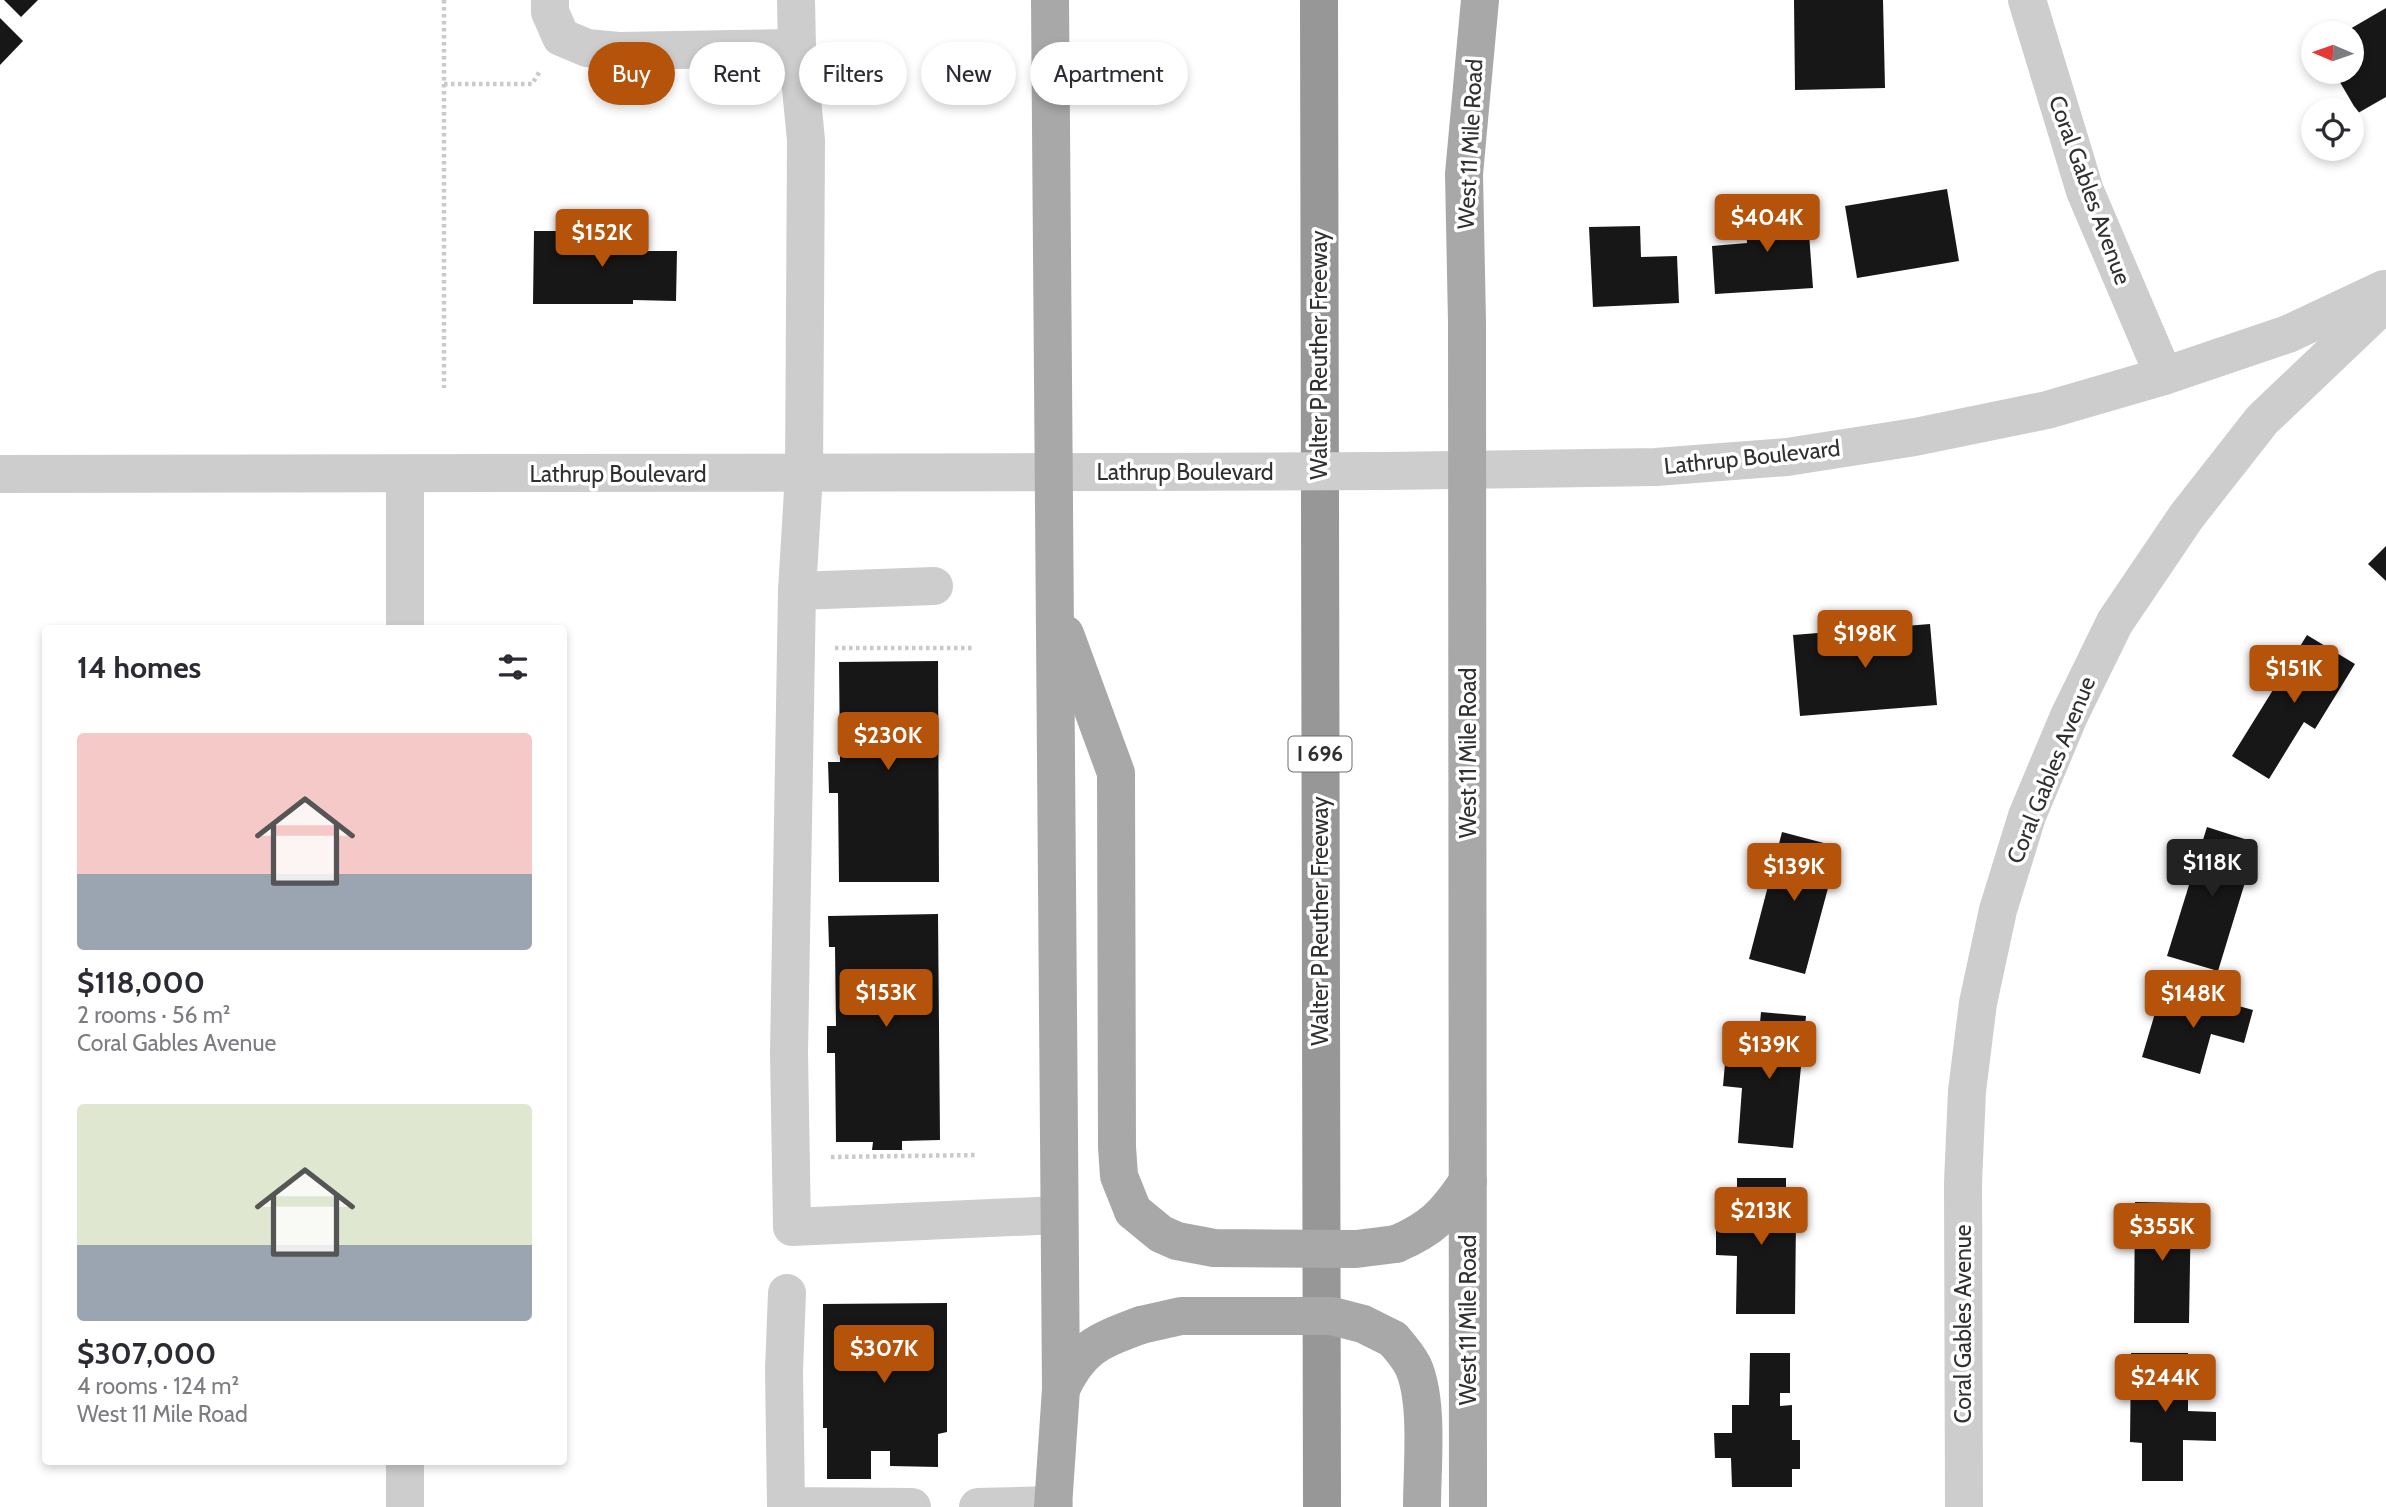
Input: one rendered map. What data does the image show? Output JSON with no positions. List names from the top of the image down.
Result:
{
  "streets": {
    "highway": ["Walter P Reuther Freeway", "I 696"],
    "main road": ["West 11 Mile Road"],
    "street": ["Coral Gables Avenue", "Lathrup Boulevard"]
  },
  "crossings": [
    ["West 11 Mile Road", "Lathrup Boulevard"],
    ["Coral Gables Avenue", "Lathrup Boulevard"]
  ],
  "north": "left",
  "page": {
    "chip": [
      "Buy",
      "Rent",
      "Filters",
      "New",
      "Apartment"
    ],
    "price": [
      "$404K",
      "$152K",
      "$198K",
      "$151K",
      "$230K",
      "$118K",
      "$139K",
      "$153K",
      "$148K",
      "$139K",
      "$213K",
      "$355K",
      "$307K",
      "$244K"
    ],
    "heading": "14 homes",
    "list": [
      {
        "name": "$118,000",
        "note": "2 rooms · 56 m² · Coral Gables Avenue"
      },
      {
        "name": "$307,000",
        "note": "4 rooms · 124 m² · West 11 Mile Road"
      }
    ]
  }
}
